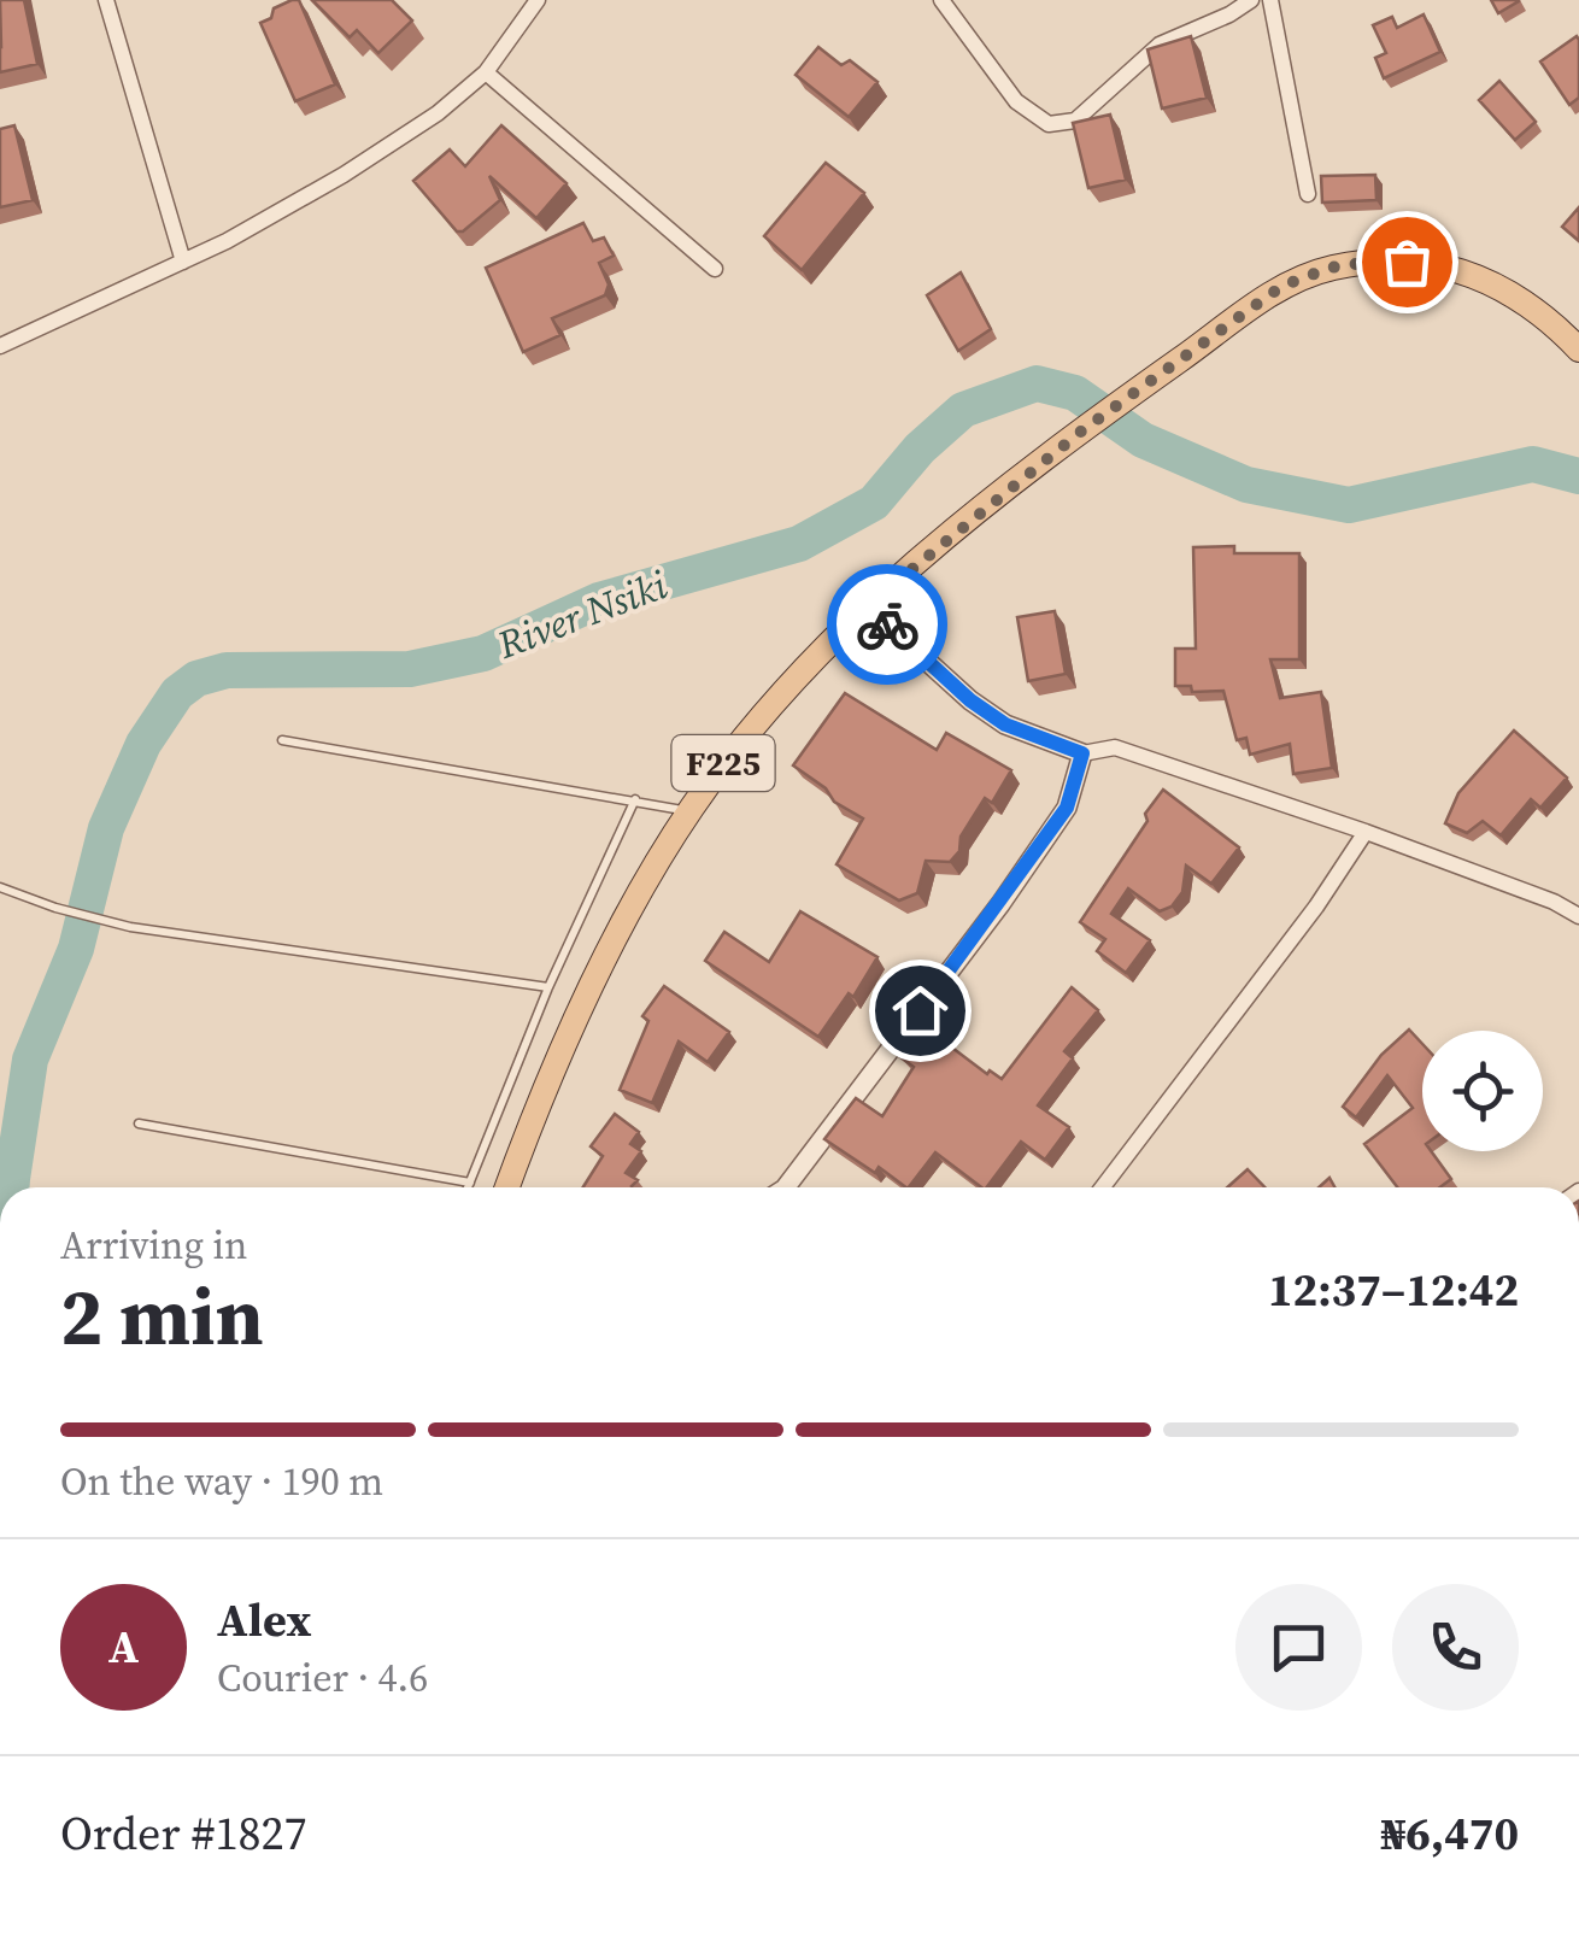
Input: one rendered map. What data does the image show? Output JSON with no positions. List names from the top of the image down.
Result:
{
  "streets": {
    "main road": ["F225"]
  },
  "water": ["River Nsiki"],
  "page": {
    "heading": ["2 min", "Arriving in", "12:37–12:42"],
    "panel": [
      "Alex",
      "Courier · 4.6",
      "Order #1827",
      "₦6,470"
    ],
    "bar": "On the way · 190 m",
    "round": "A"
  }
}
